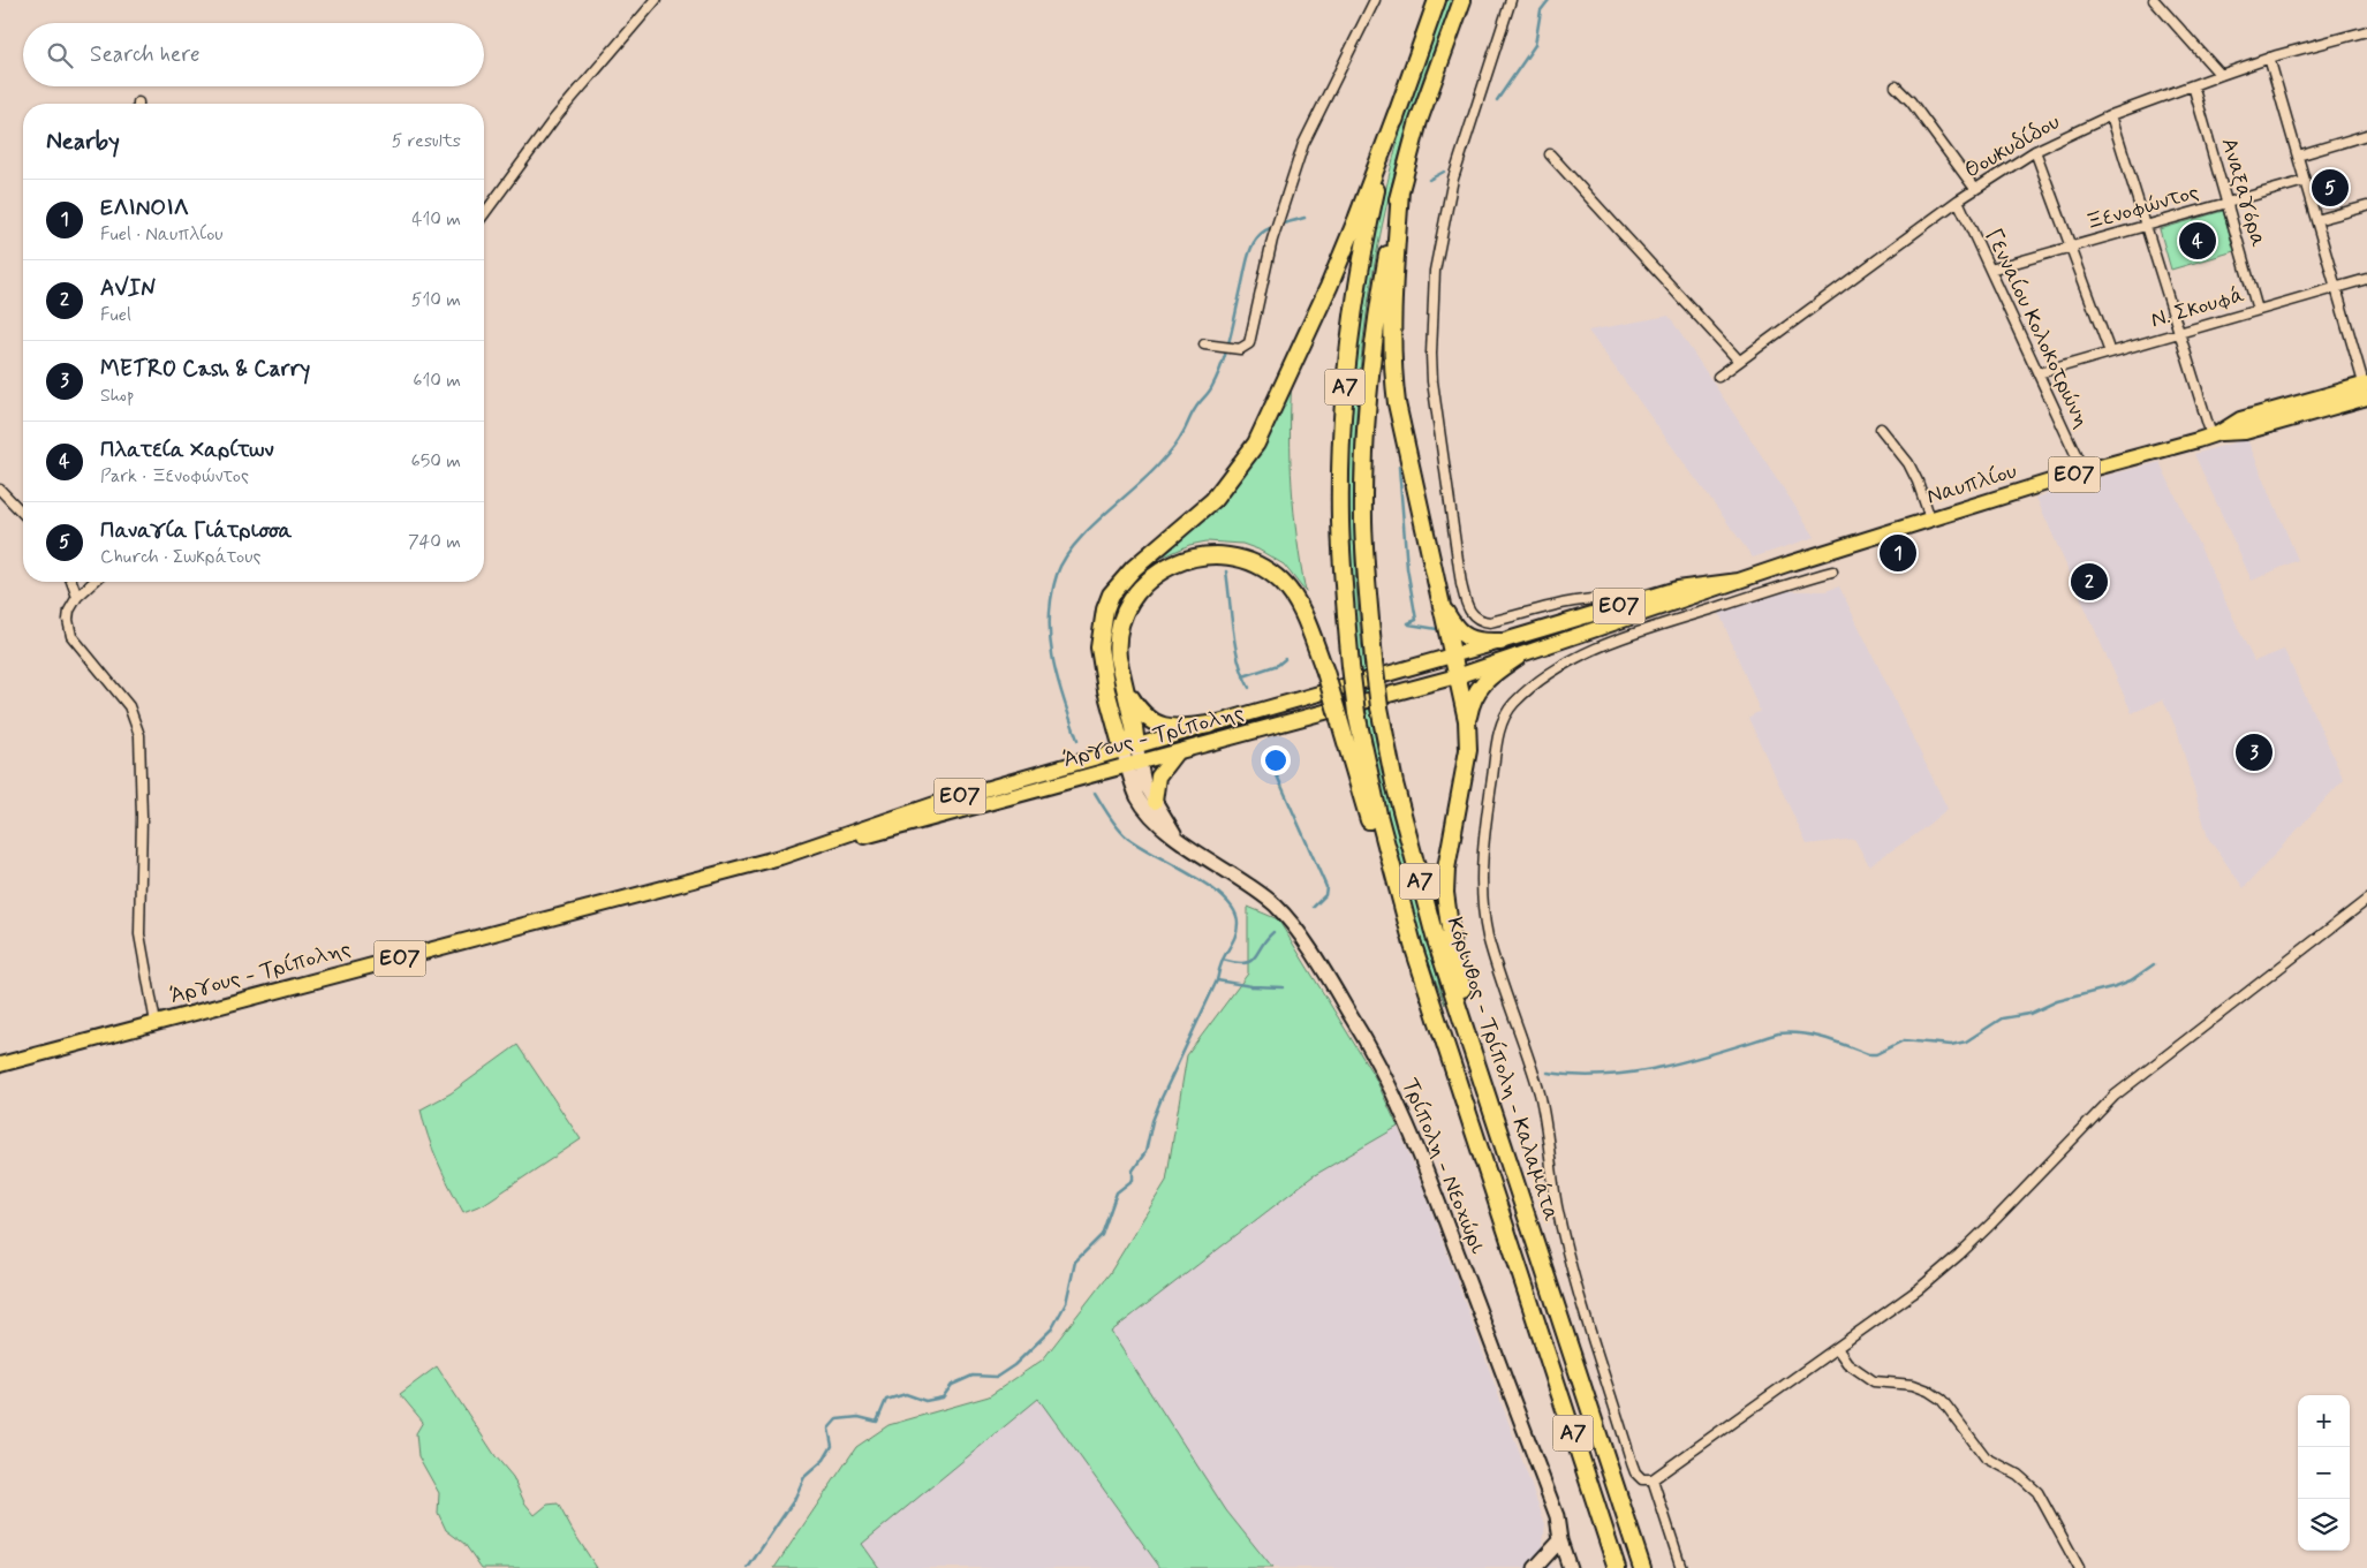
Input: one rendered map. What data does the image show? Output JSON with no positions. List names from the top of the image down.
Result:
{
  "streets": {
    "highway": ["Α7", "Κόρινθος - Τρίπολη - Καλαμάτα"],
    "main road": [
      "ΕΟ7",
      "Ναυπλίου",
      "Άργους - Τρίπολης",
      "Τρίπολη - Νεοχώρι"
    ],
    "street": [
      "Θουκυδίδου",
      "Αναξαγόρα",
      "Ξενοφώντος",
      "Ν. Σκουφά",
      "Γενναίου Κολοκοτρώνη"
    ]
  },
  "crossings": [
    ["Θουκυδίδου", "Αναξαγόρα"],
    ["Θουκυδίδου", "Γενναίου Κολοκοτρώνη"],
    ["Αναξαγόρα", "Ξενοφώντος"],
    ["Αναξαγόρα", "Ν. Σκουφά"],
    ["Ξενοφώντος", "Γενναίου Κολοκοτρώνη"],
    ["Ν. Σκουφά", "Γενναίου Κολοκοτρώνη"],
    ["Γενναίου Κολοκοτρώνη", "Ναυπλίου"],
    ["Ναυπλίου", "Άργους - Τρίπολης"],
    ["Άργους - Τρίπολης", "Τρίπολη - Νεοχώρι"]
  ],
  "page": {
    "search": "Search here",
    "heading": ["Nearby", "5 results"],
    "pins": [
      "5",
      "4",
      "1",
      "2",
      "3"
    ],
    "list": [
      {
        "mark": "1",
        "name": "ΕΛΙΝΟΙΛ",
        "note": "Fuel · Ναυπλίου",
        "value": "410 m"
      },
      {
        "mark": "2",
        "name": "AVIN",
        "note": "Fuel",
        "value": "510 m"
      },
      {
        "mark": "3",
        "name": "METRO Cash & Carry",
        "note": "Shop",
        "value": "610 m"
      },
      {
        "mark": "4",
        "name": "Πλατεία Χαρίτων",
        "note": "Park · Ξενοφώντος",
        "value": "650 m"
      },
      {
        "mark": "5",
        "name": "Παναγία Γιάτρισσα",
        "note": "Church · Σωκράτους",
        "value": "740 m"
      }
    ],
    "map_buttons": ["+", "−"]
  }
}
